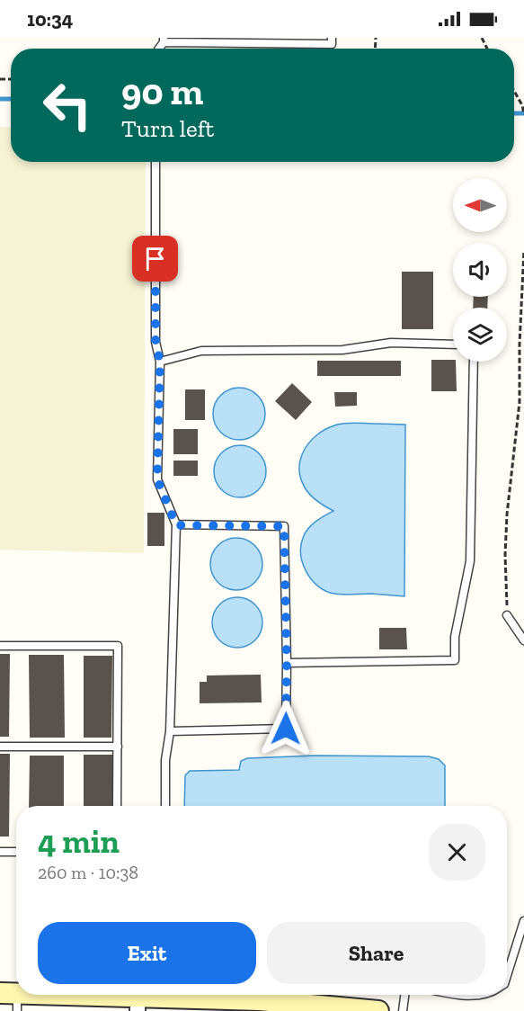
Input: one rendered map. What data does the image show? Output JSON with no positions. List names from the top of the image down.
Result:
{
  "north": "left",
  "page": {
    "status": "10:34",
    "turn": ["90 m", "Turn left"],
    "heading": ["4 min", "260 m · 10:38"],
    "buttons": ["Exit", "Share"]
  }
}
